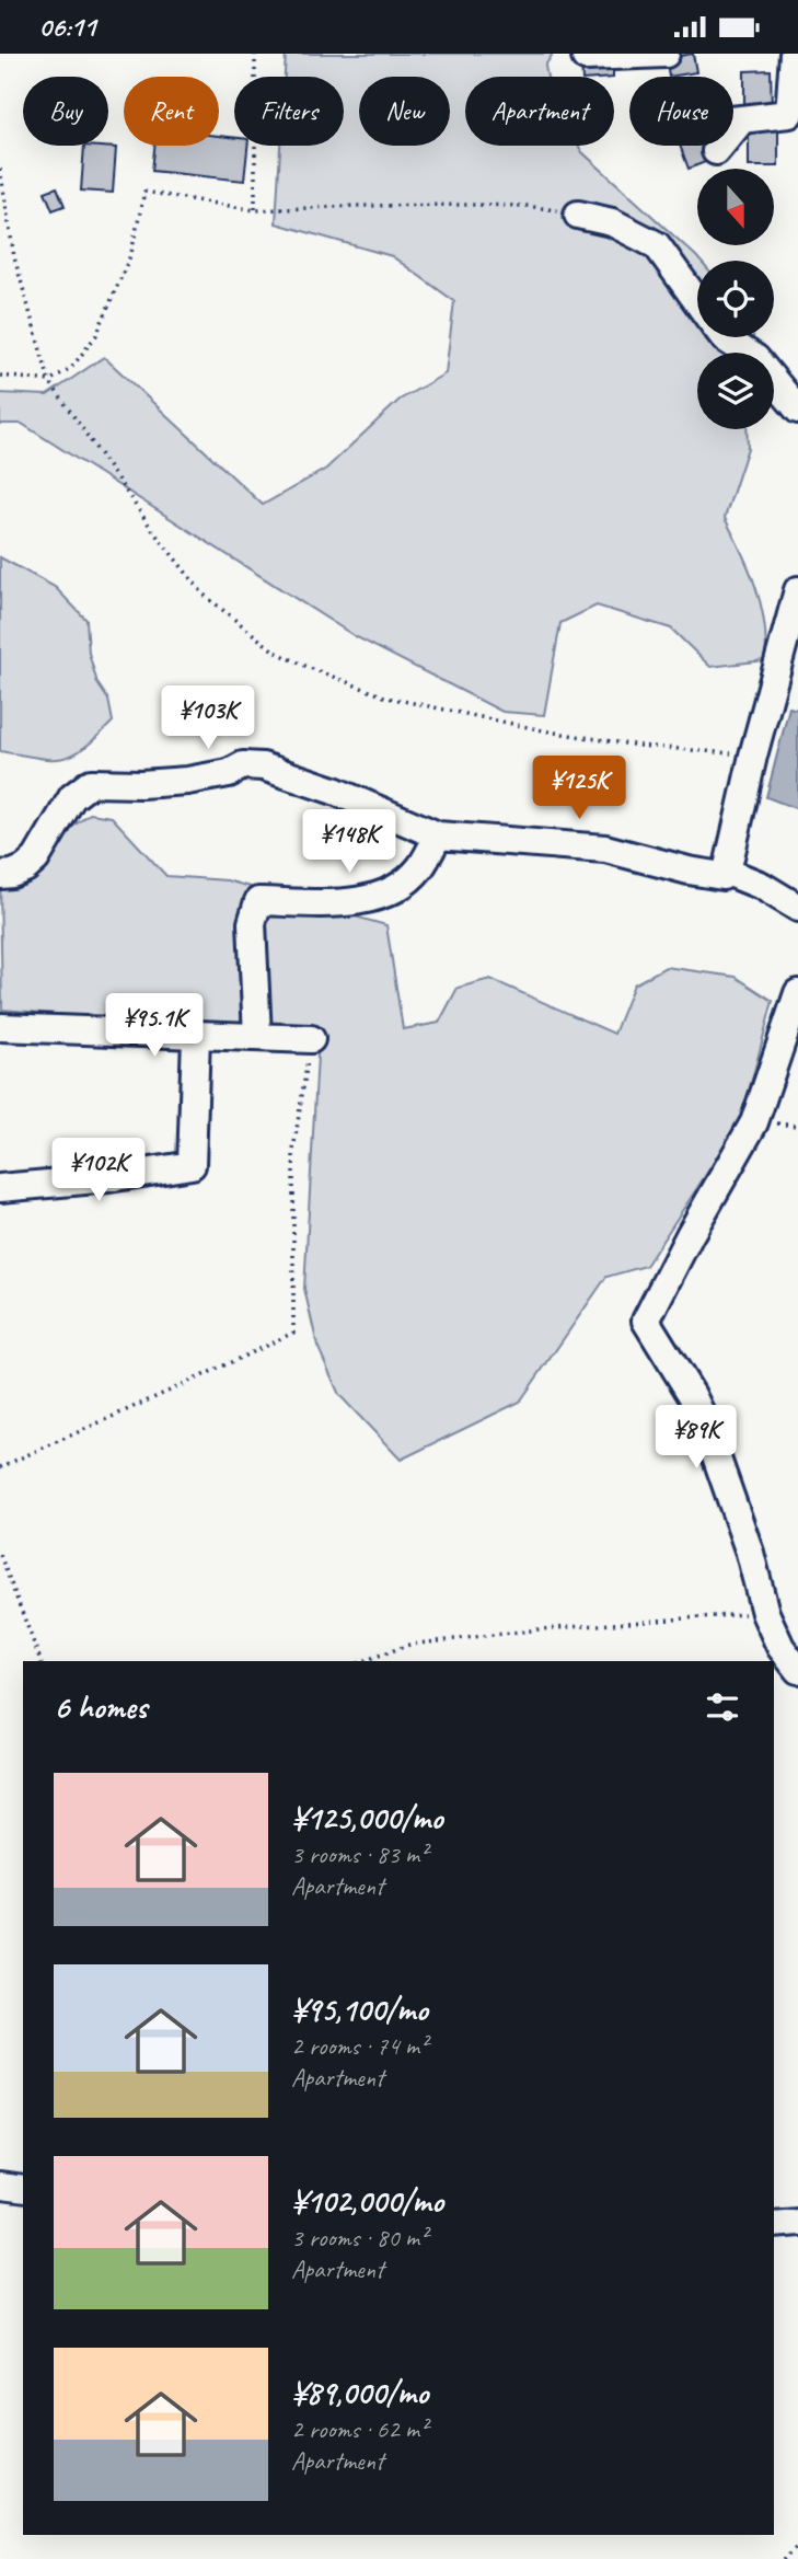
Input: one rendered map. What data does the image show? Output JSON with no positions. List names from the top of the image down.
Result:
{
  "north": "bottom",
  "page": {
    "status": "06:11",
    "chip": [
      "Buy",
      "Rent",
      "Filters",
      "New",
      "Apartment",
      "House"
    ],
    "price": [
      "¥103K",
      "¥125K",
      "¥148K",
      "¥95.1K",
      "¥102K",
      "¥89K"
    ],
    "heading": "6 homes",
    "list": [
      {
        "name": "¥125,000/mo",
        "note": "3 rooms · 83 m² · Apartment"
      },
      {
        "name": "¥95,100/mo",
        "note": "2 rooms · 74 m² · Apartment"
      },
      {
        "name": "¥102,000/mo",
        "note": "3 rooms · 80 m² · Apartment"
      },
      {
        "name": "¥89,000/mo",
        "note": "2 rooms · 62 m² · Apartment"
      }
    ]
  }
}
